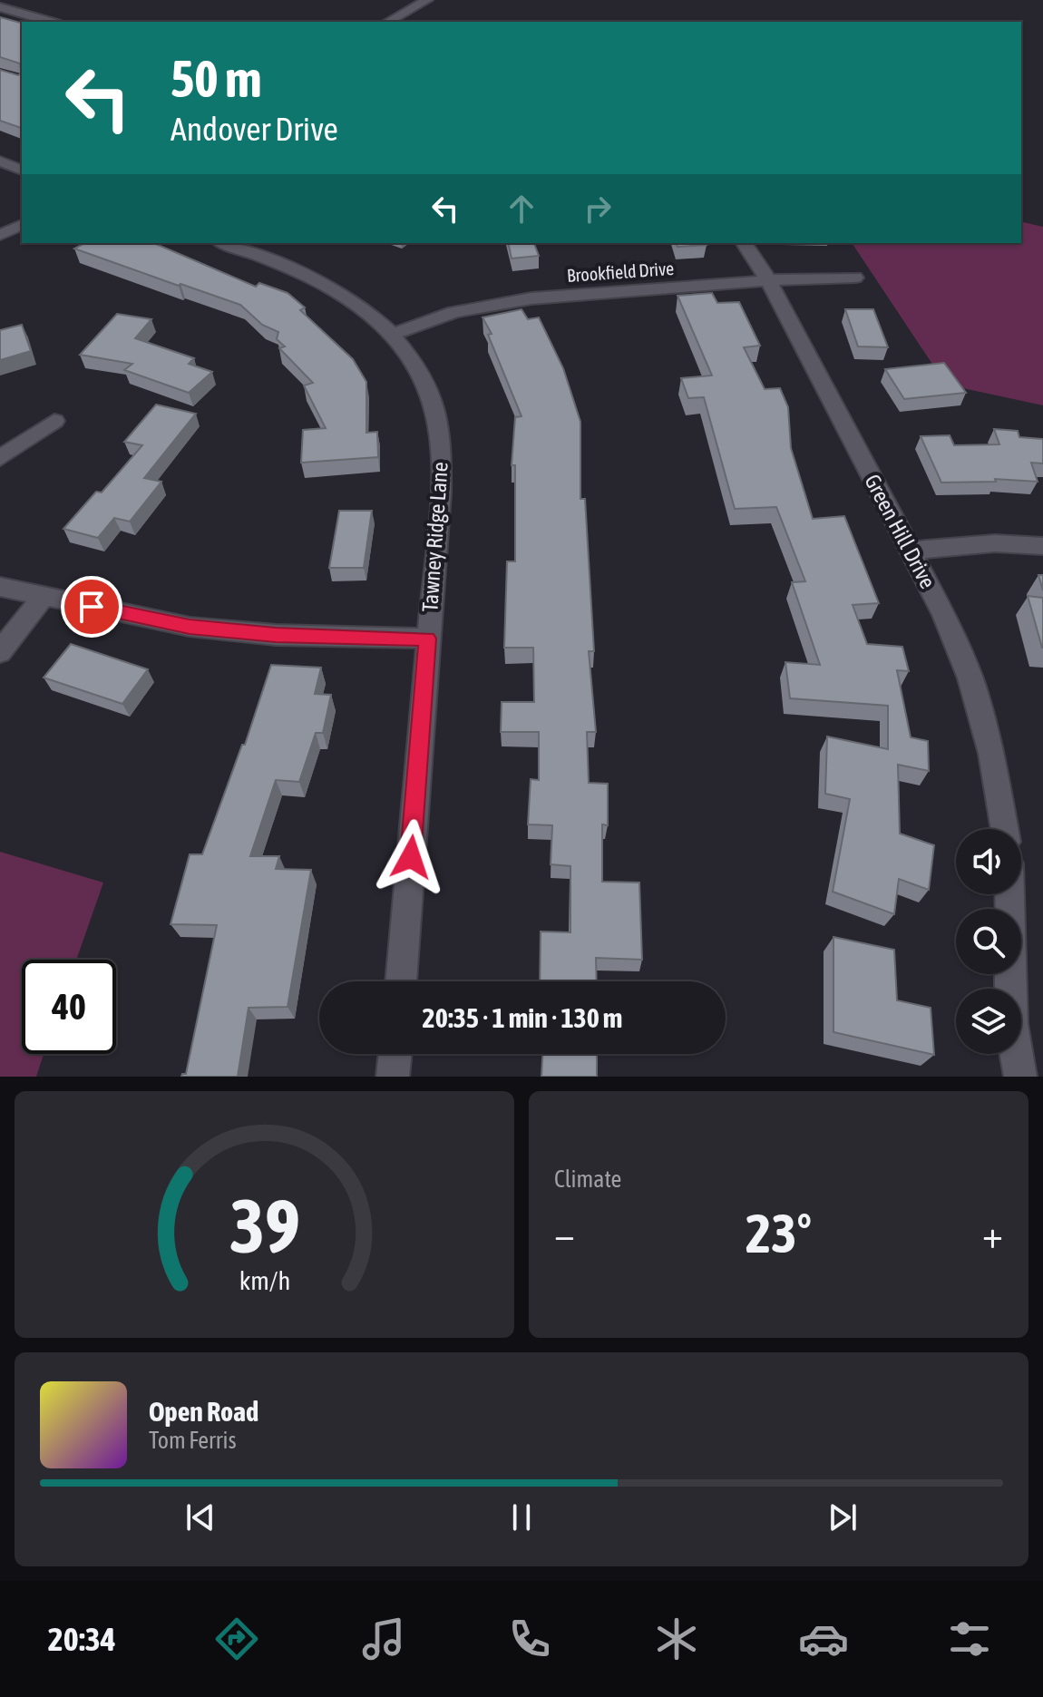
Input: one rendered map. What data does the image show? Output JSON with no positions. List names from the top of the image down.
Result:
{
  "streets": {
    "street": ["Brookfield Drive", "Green Hill Drive", "Tawney Ridge Lane"]
  },
  "crossings": [
    ["Brookfield Drive", "Green Hill Drive"],
    ["Brookfield Drive", "Tawney Ridge Lane"]
  ],
  "page": {
    "turn": ["50 m", "Andover Drive"],
    "limit": "40",
    "trip": "20:35 · 1 min · 130 m",
    "tile": "Climate",
    "heat": ["−", "23°", "+"],
    "song": ["Open Road", "Tom Ferris"],
    "tabs": "20:34",
    "gauge": ["39", "km/h"]
  }
}
